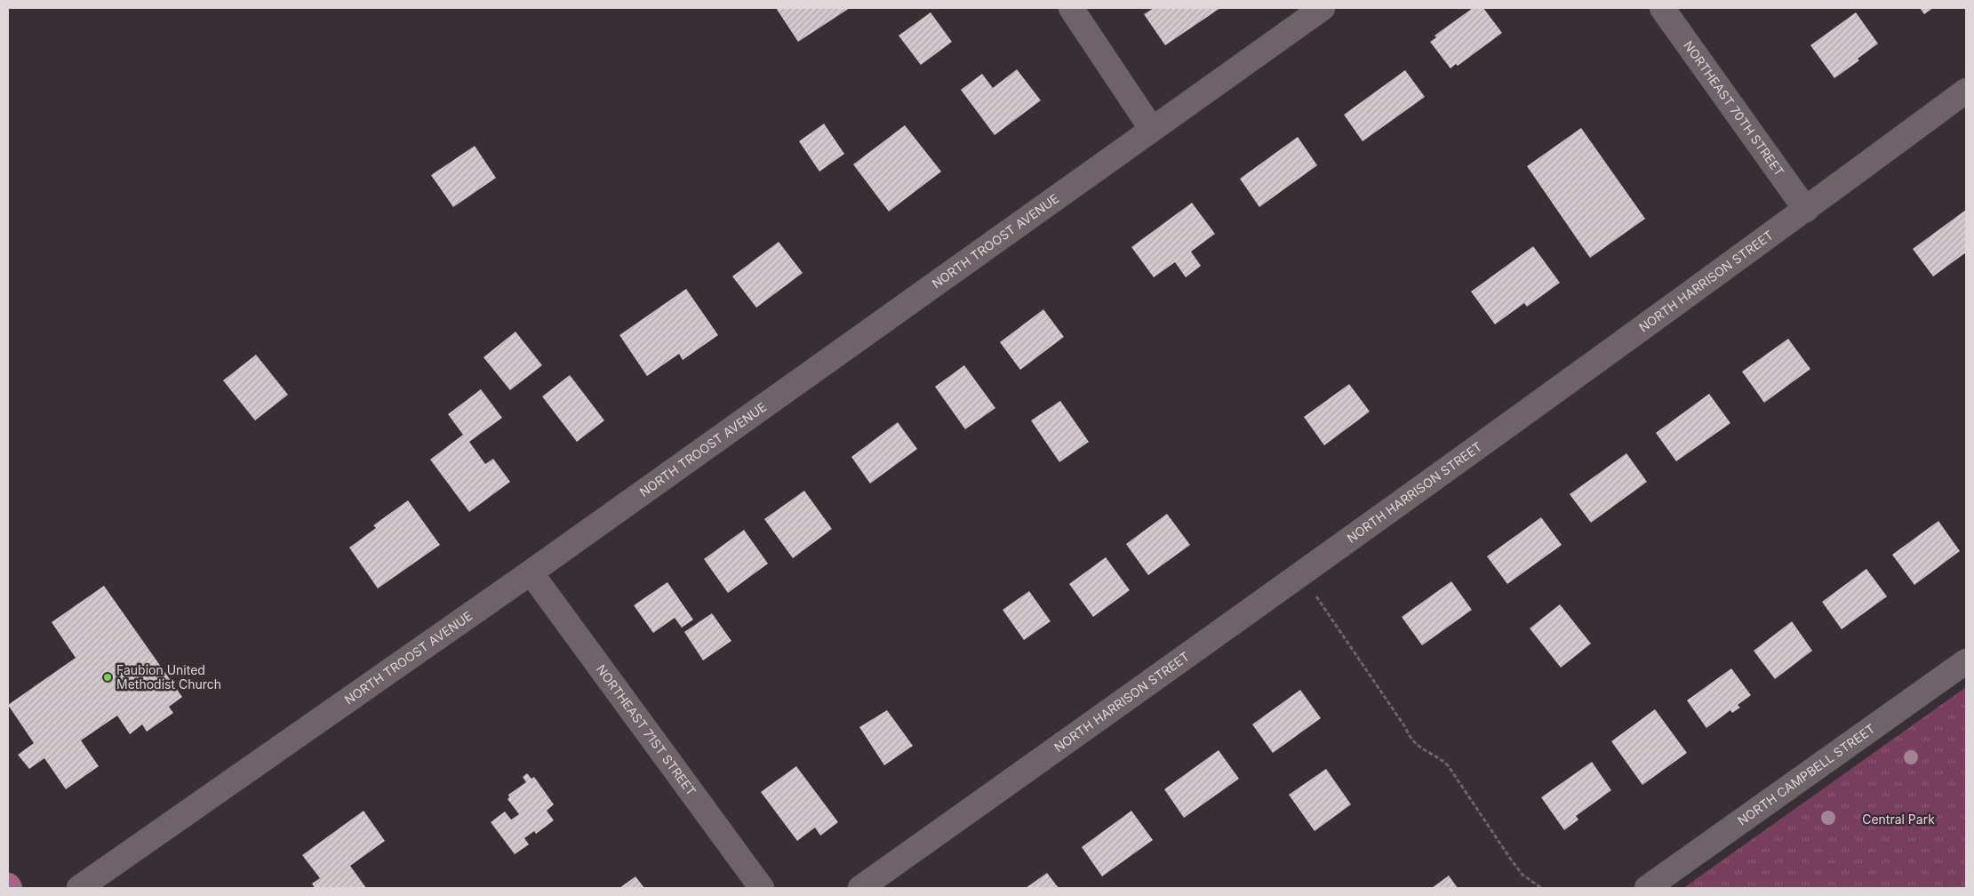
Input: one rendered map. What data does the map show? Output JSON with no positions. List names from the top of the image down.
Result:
{
  "streets": {
    "street": [
      "NORTHEAST 70TH STREET",
      "NORTH TROOST AVENUE",
      "NORTH HARRISON STREET",
      "NORTHEAST 71ST STREET",
      "NORTH CAMPBELL STREET"
    ]
  },
  "crossings": [
    ["NORTHEAST 70TH STREET", "NORTH HARRISON STREET"],
    ["NORTH TROOST AVENUE", "NORTHEAST 71ST STREET"]
  ],
  "parks": ["Central Park"],
  "places": ["Faubion United Methodist Church"]
}
